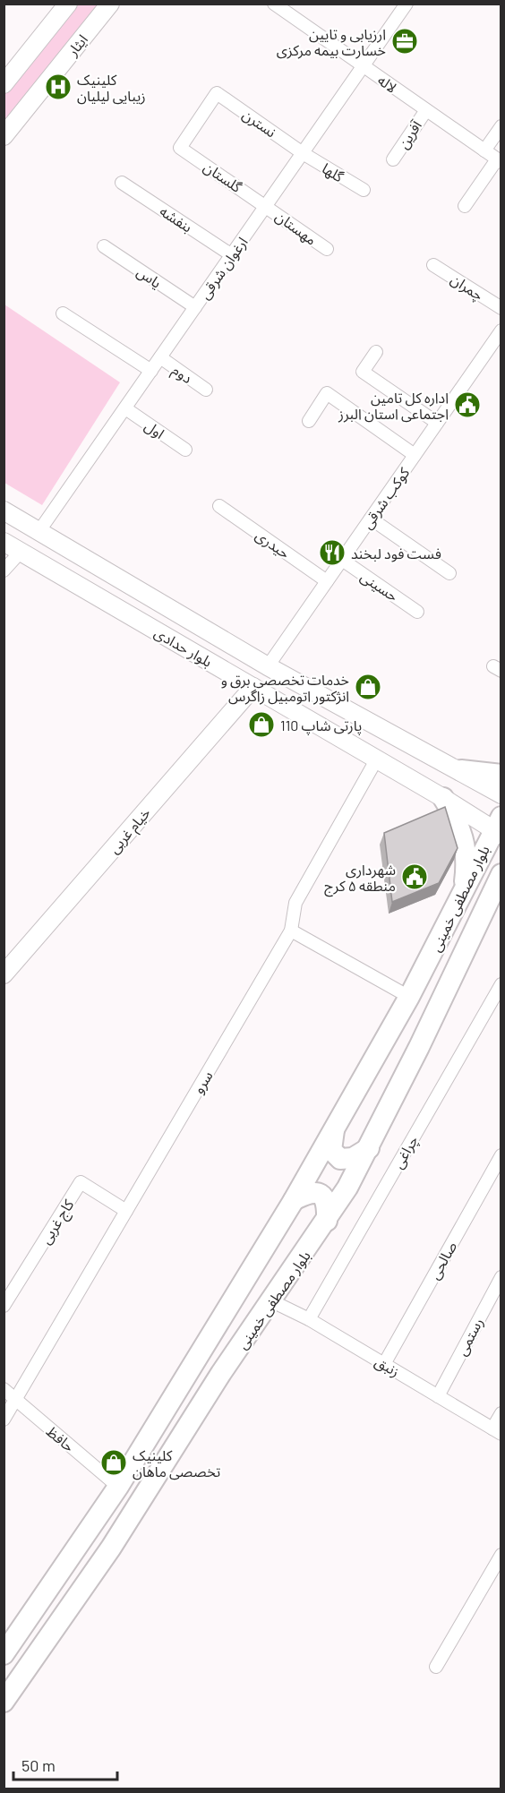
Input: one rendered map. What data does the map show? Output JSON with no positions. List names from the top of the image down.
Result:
{
  "streets": {
    "main road": [
      "ایثار",
      "بلوار حدادی",
      "خیام غربی",
      "بلوار مصطفی خمینی"
    ],
    "street": [
      "لاله",
      "نسترن",
      "آفرین",
      "گلها",
      "گلستان",
      "بنفشه",
      "مهستان",
      "ارغوان شرقی",
      "یاس",
      "چمران",
      "دوم",
      "اول",
      "کوکب شرقی",
      "حیدری",
      "حسینی",
      "سرو",
      "چراغی",
      "کاج غربی",
      "صالحی",
      "رستمی",
      "زنبق",
      "حافظ"
    ]
  },
  "crossings": [
    ["لاله", "آفرین"],
    ["لاله", "ارغوان شرقی"],
    ["نسترن", "گلها"],
    ["نسترن", "گلستان"],
    ["نسترن", "ارغوان شرقی"],
    ["گلها", "ارغوان شرقی"],
    ["گلستان", "مهستان"],
    ["گلستان", "ارغوان شرقی"],
    ["بنفشه", "ارغوان شرقی"],
    ["مهستان", "ارغوان شرقی"],
    ["ارغوان شرقی", "یاس"],
    ["ارغوان شرقی", "دوم"],
    ["ارغوان شرقی", "اول"],
    ["ارغوان شرقی", "بلوار حدادی"],
    ["کوکب شرقی", "حیدری"],
    ["کوکب شرقی", "حسینی"],
    ["کوکب شرقی", "بلوار حدادی"],
    ["بلوار حدادی", "خیام غربی"],
    ["بلوار حدادی", "بلوار مصطفی خمینی"],
    ["بلوار حدادی", "سرو"],
    ["بلوار مصطفی خمینی", "زنبق"],
    ["بلوار مصطفی خمینی", "حافظ"],
    ["سرو", "کاج غربی"],
    ["سرو", "حافظ"],
    ["چراغی", "زنبق"],
    ["صالحی", "زنبق"],
    ["رستمی", "زنبق"]
  ],
  "places": {
    "office": ["ارزیابی و تایین خسارت بیمه مرکزی"],
    "hospital": ["کلینیک زیبایی لیلیان"],
    "public building": ["اداره کل تامین اجتماعی استان البرز", "شهرداری منطقه ۵ کرج"],
    "restaurant": ["فست فود لبخند"],
    "shop": ["خدمات تخصصی برق و انژکتور اتومبیل زاگرس", "پارتی شاپ 110", "کلینیک تخصصی ماهان"]
  },
  "scale_bar": "50 m"
}
